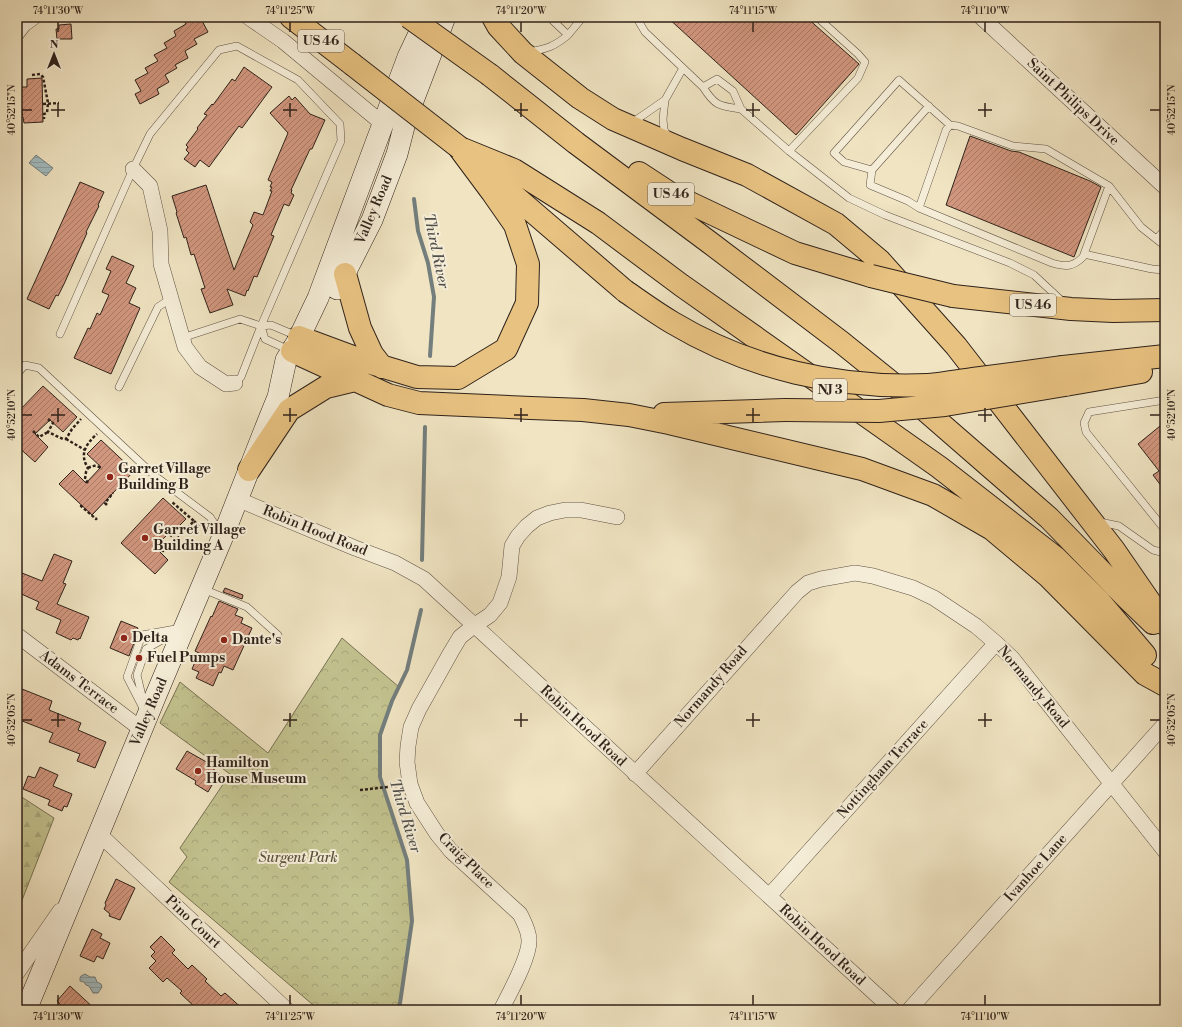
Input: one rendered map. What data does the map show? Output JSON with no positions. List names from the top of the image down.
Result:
{
  "streets": {
    "highway": ["US 46", "NJ 3"],
    "main road": ["Valley Road"],
    "street": [
      "Saint Philips Drive",
      "Robin Hood Road",
      "Adams Terrace",
      "Normandy Road",
      "Nottingham Terrace",
      "Craig Place",
      "Ivanhoe Lane",
      "Pino Court"
    ]
  },
  "crossings": [
    ["US 46", "NJ 3"],
    ["Valley Road", "Robin Hood Road"],
    ["Valley Road", "Adams Terrace"],
    ["Valley Road", "Pino Court"],
    ["Robin Hood Road", "Normandy Road"],
    ["Robin Hood Road", "Nottingham Terrace"],
    ["Robin Hood Road", "Craig Place"],
    ["Normandy Road", "Nottingham Terrace"],
    ["Normandy Road", "Ivanhoe Lane"]
  ],
  "water": ["Third River"],
  "parks": ["Surgent Park"],
  "places": [
    "Garret Village Building B",
    "Garret Village Building A",
    "Delta",
    "Dante's",
    "Fuel Pumps",
    "Hamilton House Museum"
  ],
  "north": "top",
  "coordinates": [
    "74°11'30\"W",
    "74°11'25\"W",
    "74°11'20\"W",
    "74°11'15\"W",
    "74°11'10\"W",
    "40°52'15\"N",
    "40°52'10\"N",
    "40°52'05\"N"
  ]
}
